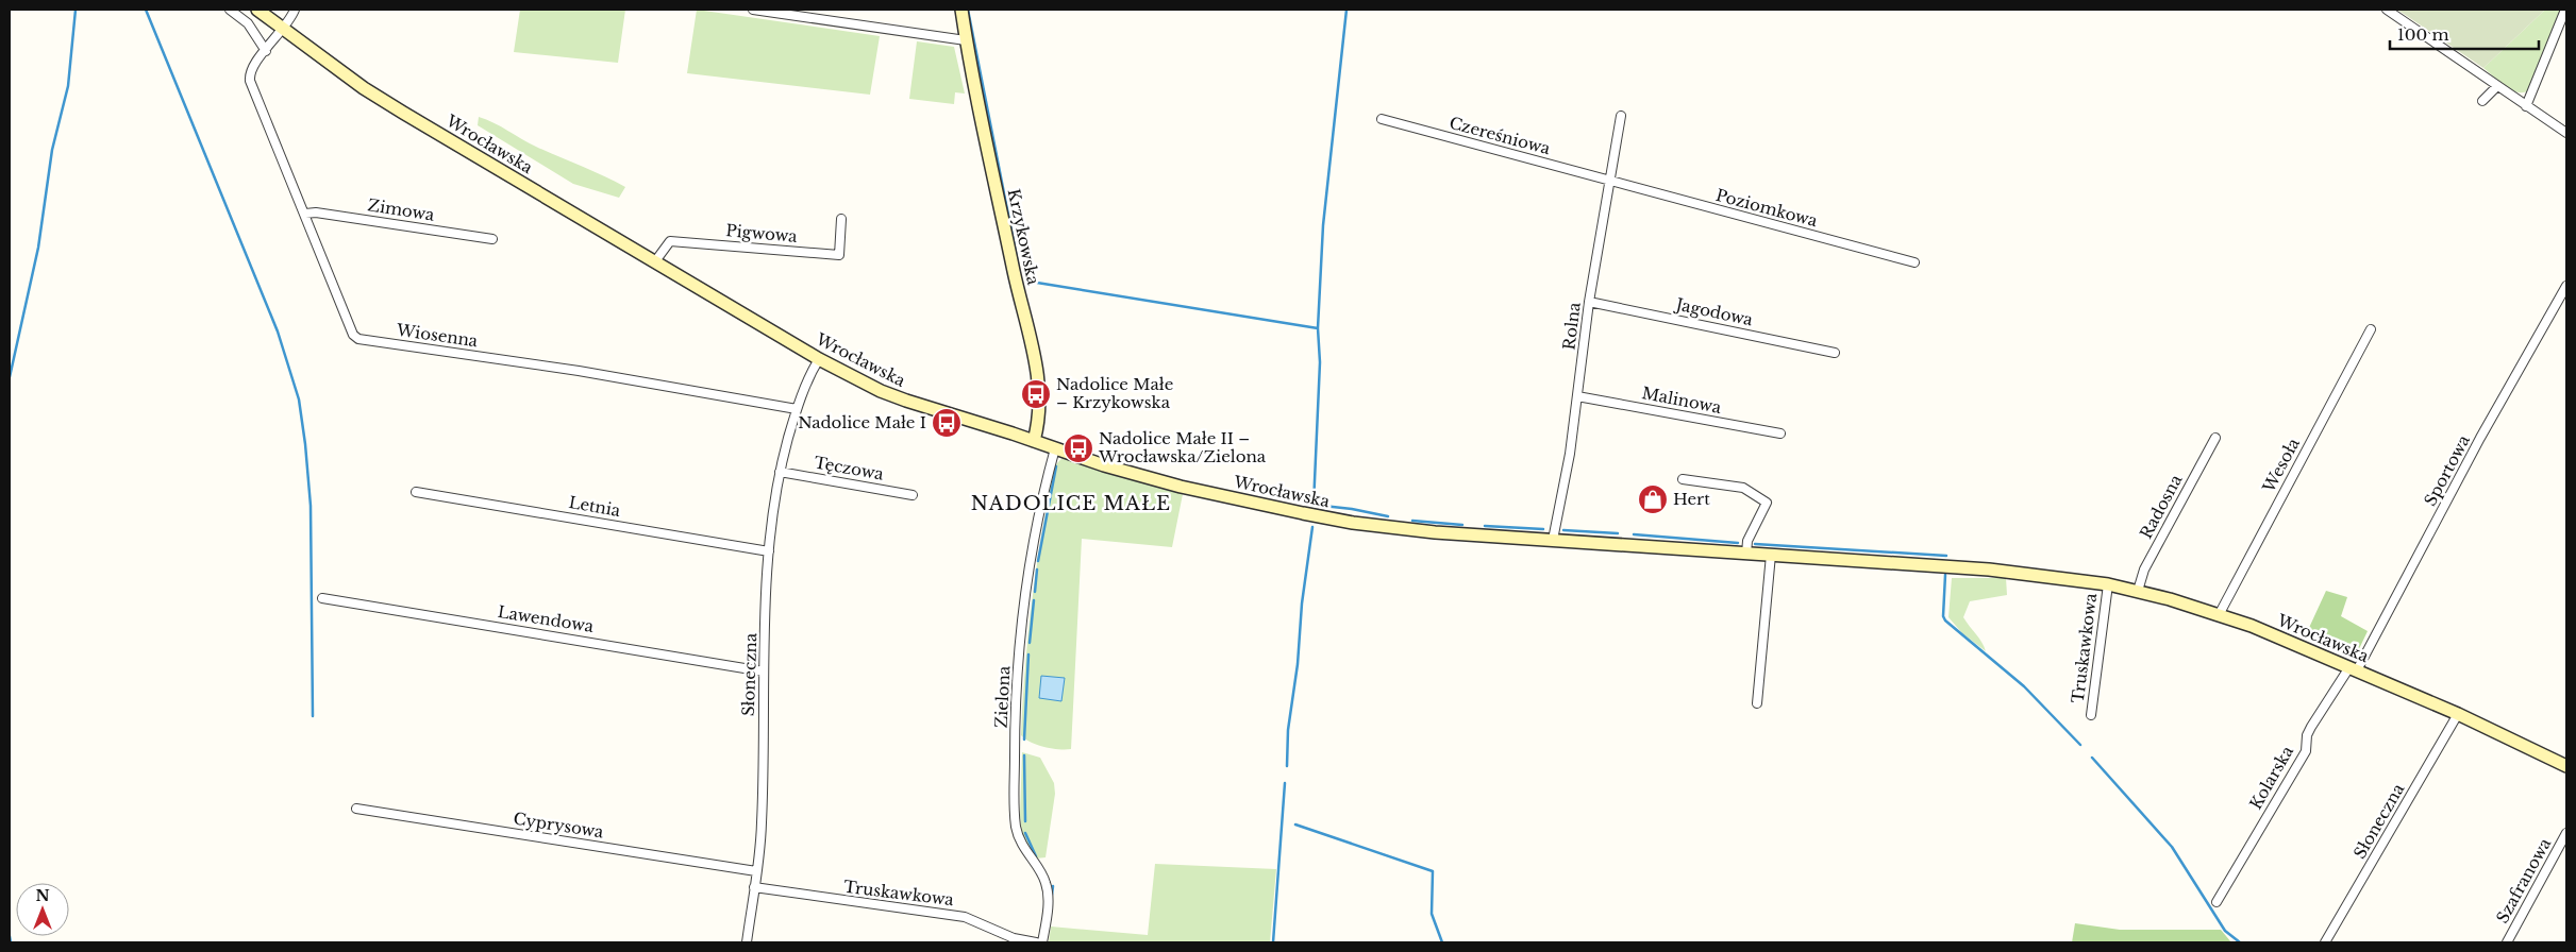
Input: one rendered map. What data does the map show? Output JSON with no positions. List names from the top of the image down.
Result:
{
  "streets": {
    "street": [
      "Czereśniowa",
      "Wrocławska",
      "Poziomkowa",
      "Zimowa",
      "Pigwowa",
      "Krzykowska",
      "Jagodowa",
      "Rolna",
      "Wiosenna",
      "Malinowa",
      "Wesoła",
      "Tęczowa",
      "Sportowa",
      "Letnia",
      "Radosna",
      "Lawendowa",
      "Truskawkowa",
      "Słoneczna",
      "Zielona",
      "Kolarska",
      "Cyprysowa",
      "Szafranowa"
    ]
  },
  "crossings": [
    ["Czereśniowa", "Poziomkowa"],
    ["Czereśniowa", "Rolna"],
    ["Wrocławska", "Pigwowa"],
    ["Wrocławska", "Krzykowska"],
    ["Wrocławska", "Rolna"],
    ["Wrocławska", "Wiosenna"],
    ["Wrocławska", "Wesoła"],
    ["Wrocławska", "Sportowa"],
    ["Wrocławska", "Radosna"],
    ["Wrocławska", "Truskawkowa"],
    ["Wrocławska", "Słoneczna"],
    ["Wrocławska", "Zielona"],
    ["Wrocławska", "Kolarska"],
    ["Poziomkowa", "Rolna"],
    ["Zimowa", "Wiosenna"],
    ["Jagodowa", "Rolna"],
    ["Rolna", "Malinowa"],
    ["Wiosenna", "Słoneczna"],
    ["Tęczowa", "Słoneczna"],
    ["Sportowa", "Kolarska"],
    ["Letnia", "Słoneczna"],
    ["Lawendowa", "Słoneczna"],
    ["Truskawkowa", "Słoneczna"],
    ["Słoneczna", "Cyprysowa"]
  ],
  "districts": ["NADOLICE MAŁE"],
  "places": {
    "bus stop": ["Nadolice Małe – Krzykowska", "Nadolice Małe I", "Nadolice Małe II – Wrocławska/Zielona"],
    "shop": ["Hert"]
  },
  "scale_bar": "100 m",
  "north": "top"
}
